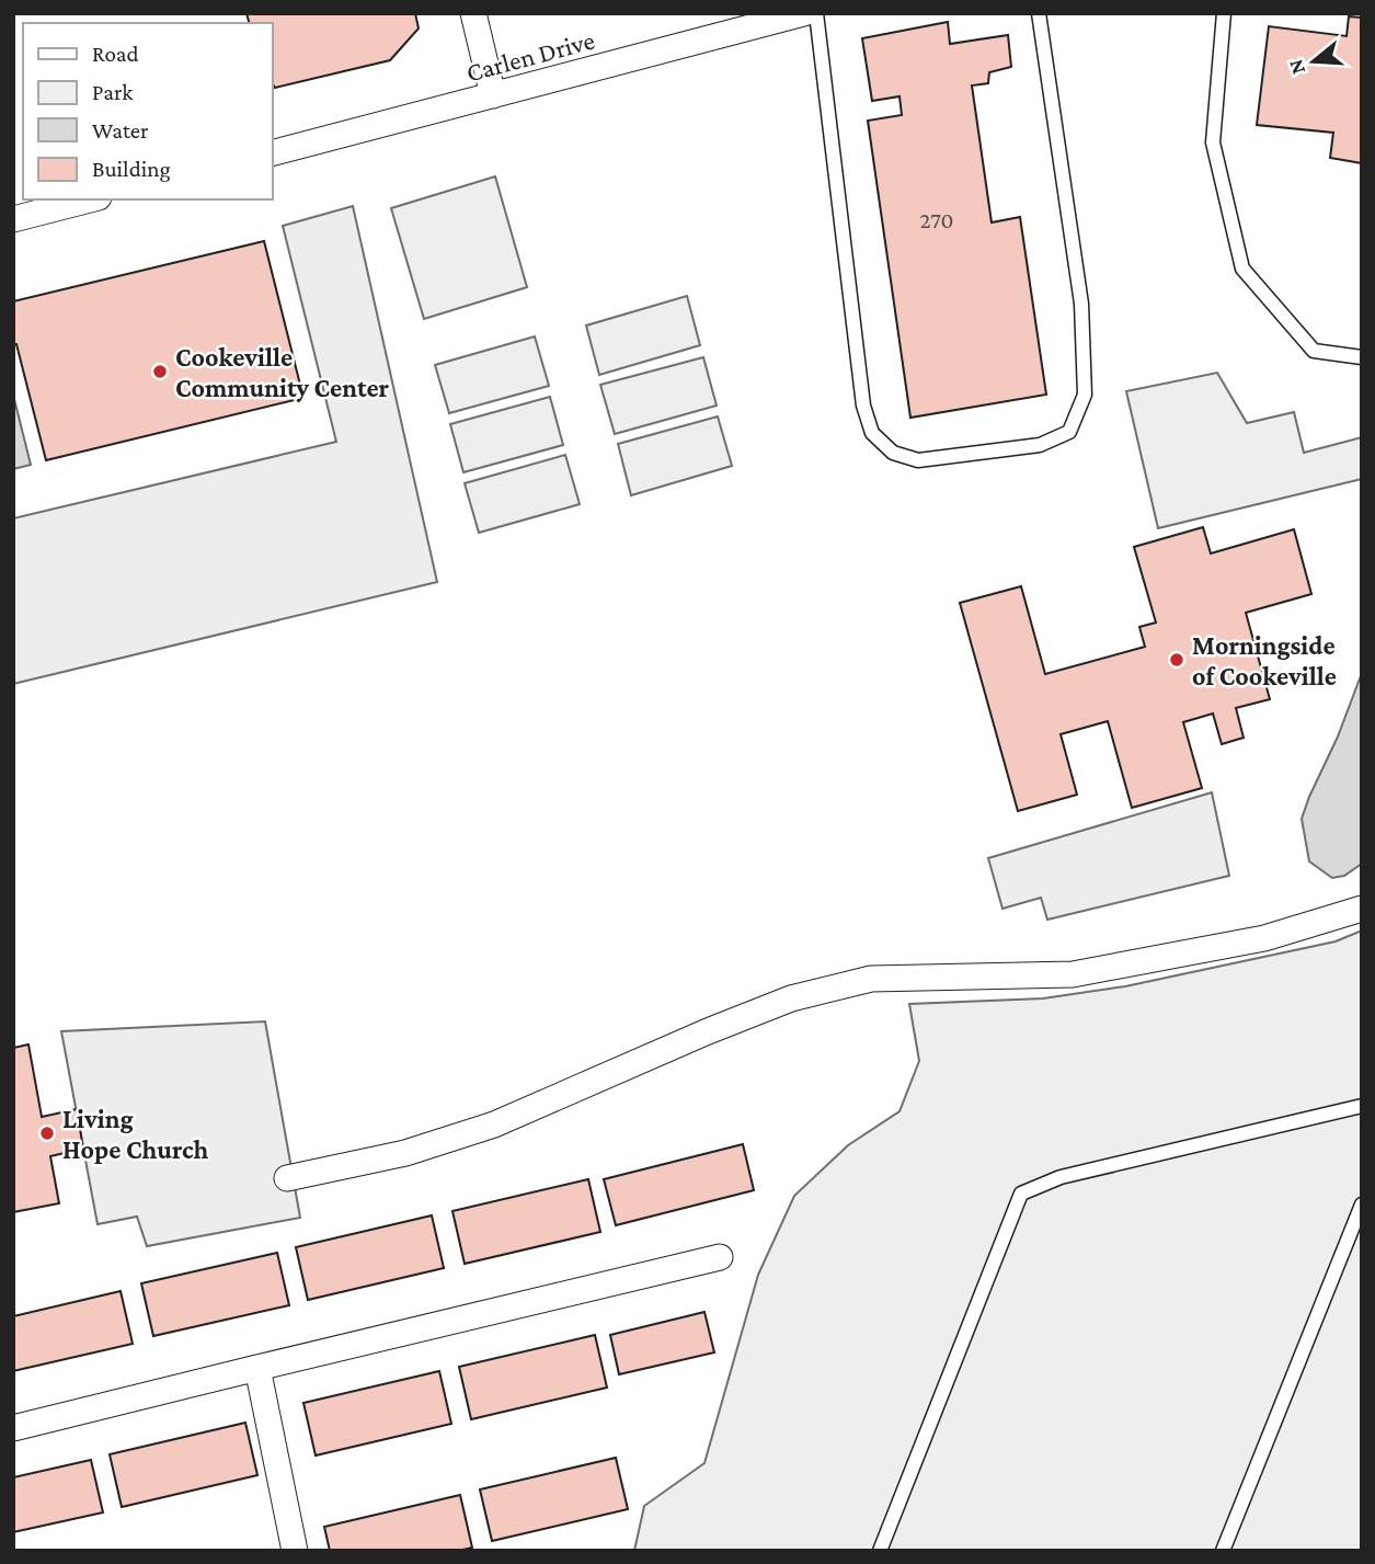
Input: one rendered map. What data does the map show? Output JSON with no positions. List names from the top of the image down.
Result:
{
  "streets": {
    "street": ["Carlen Drive"]
  },
  "places": ["Cookeville Community Center", "Morningside of Cookeville", "Living Hope Church"],
  "house_numbers": ["270"],
  "legend": [
    "Road",
    "Park",
    "Water",
    "Building"
  ],
  "north": "left"
}
